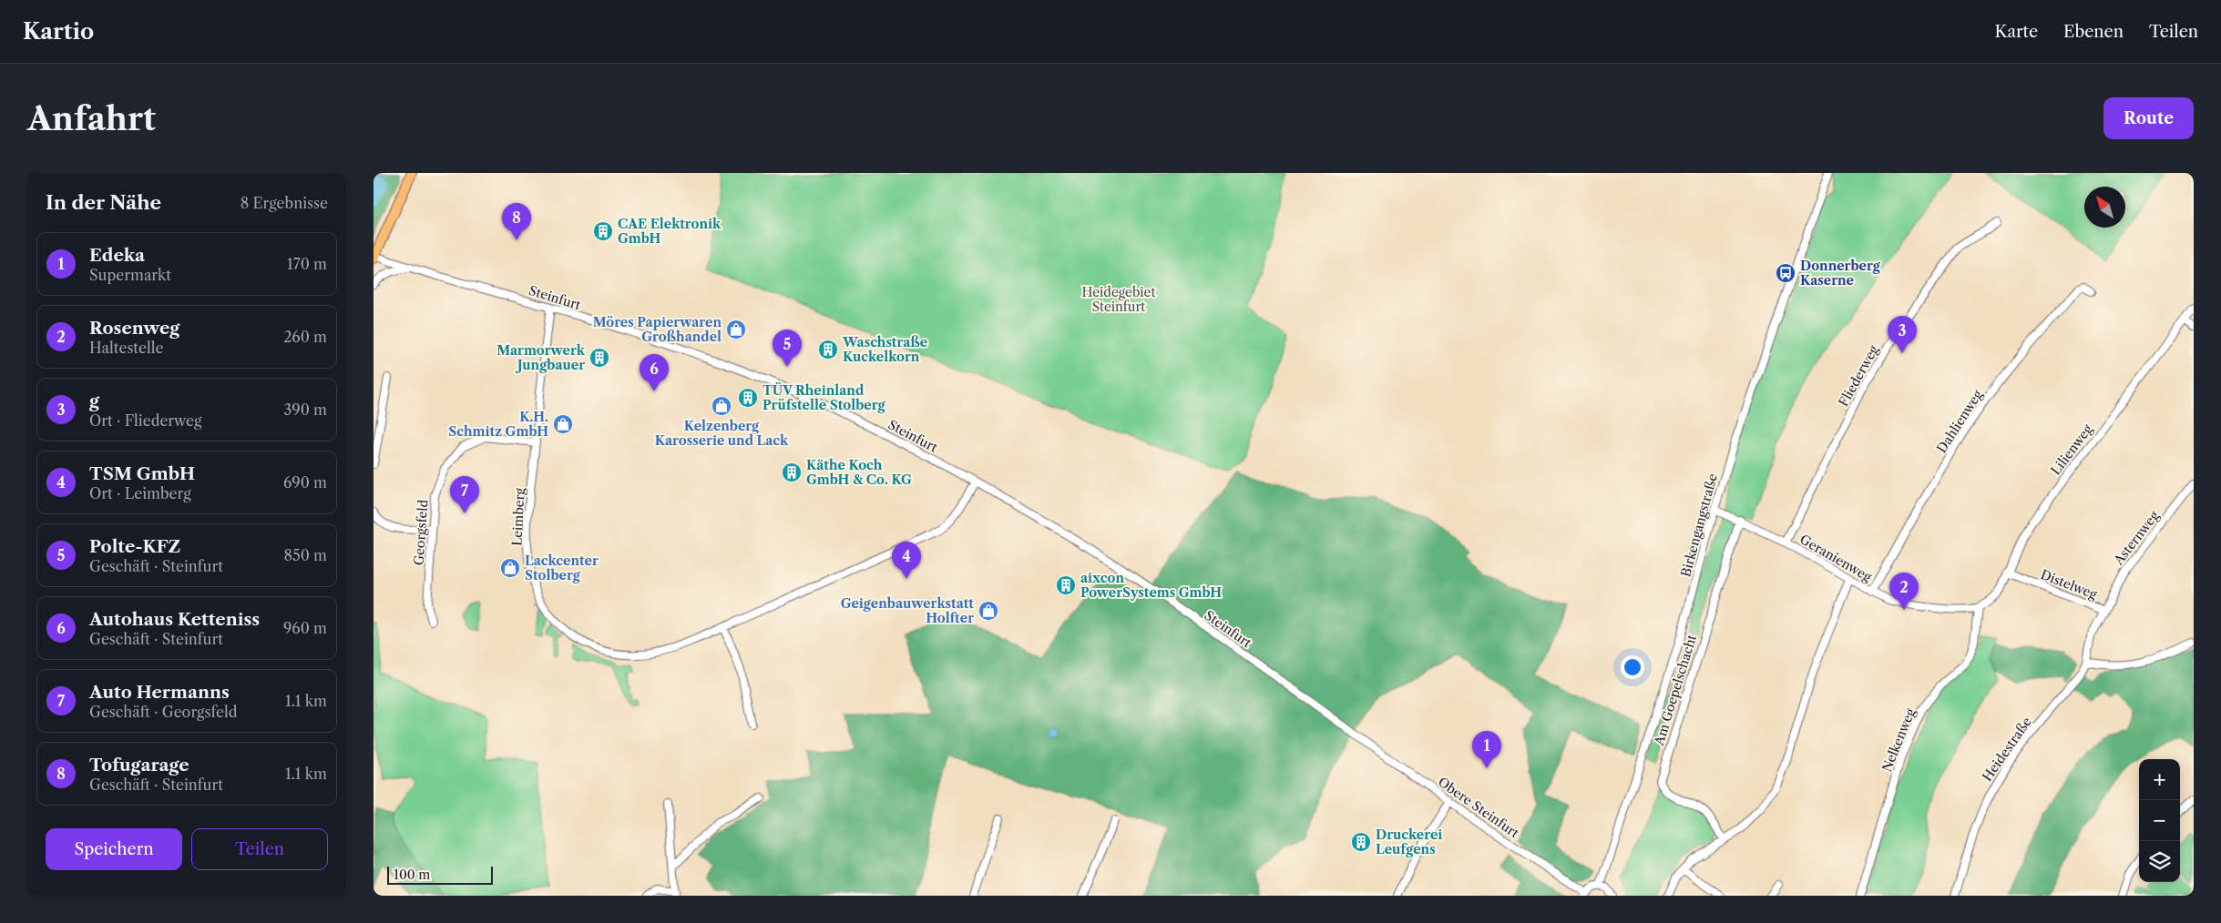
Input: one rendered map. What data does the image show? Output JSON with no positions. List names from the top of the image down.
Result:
{
  "streets": {
    "street": [
      "Steinfurt",
      "Fliederweg",
      "Dahlienweg",
      "Lilienweg",
      "Leimberg",
      "Birkengangstraße",
      "Georgsfeld",
      "Asternweg",
      "Geranienweg",
      "Distelweg",
      "Am Goepelschacht",
      "Nelkenweg",
      "Heidestraße",
      "Obere Steinfurt"
    ]
  },
  "crossings": [
    ["Steinfurt", "Leimberg"],
    ["Steinfurt", "Obere Steinfurt"],
    ["Fliederweg", "Geranienweg"],
    ["Dahlienweg", "Geranienweg"],
    ["Lilienweg", "Geranienweg"],
    ["Lilienweg", "Distelweg"],
    ["Lilienweg", "Nelkenweg"],
    ["Leimberg", "Georgsfeld"],
    ["Birkengangstraße", "Geranienweg"],
    ["Asternweg", "Distelweg"],
    ["Geranienweg", "Am Goepelschacht"],
    ["Geranienweg", "Nelkenweg"],
    ["Distelweg", "Heidestraße"]
  ],
  "parks": ["Heidegebiet Steinfurt"],
  "places": {
    "building": [
      "CAE Elektronik GmbH",
      "Waschstraße Kuckelkorn",
      "Marmorwerk Jungbauer",
      "TÜV Rheinland Prüfstelle Stolberg",
      "Käthe Koch GmbH & Co. KG",
      "aixcon PowerSystems GmbH",
      "Druckerei Leufgens"
    ],
    "bus stop": ["Donnerberg Kaserne"],
    "shop": [
      "Möres Papierwaren Großhandel",
      "Kelzenberg Karosserie und Lack",
      "K.H. Schmitz GmbH",
      "Lackcenter Stolberg",
      "Geigenbauwerkstatt Holfter"
    ]
  },
  "scale_bar": "100 m",
  "north": "top left",
  "page": {
    "header": "Kartio",
    "nav": ["Karte", "Ebenen", "Teilen"],
    "buttons": [
      "Route",
      ["Speichern", "Teilen"]
    ],
    "title": "Anfahrt",
    "heading": ["In der Nähe", "8 Ergebnisse"],
    "pins": [
      "8",
      "3",
      "5",
      "6",
      "7",
      "4",
      "2",
      "1"
    ],
    "list": [
      {
        "mark": "1",
        "name": "Edeka",
        "note": "Supermarkt",
        "value": "170 m"
      },
      {
        "mark": "2",
        "name": "Rosenweg",
        "note": "Haltestelle",
        "value": "260 m"
      },
      {
        "mark": "3",
        "name": "g",
        "note": "Ort · Fliederweg",
        "value": "390 m"
      },
      {
        "mark": "4",
        "name": "TSM GmbH",
        "note": "Ort · Leimberg",
        "value": "690 m"
      },
      {
        "mark": "5",
        "name": "Polte-KFZ",
        "note": "Geschäft · Steinfurt",
        "value": "850 m"
      },
      {
        "mark": "6",
        "name": "Autohaus Ketteniss",
        "note": "Geschäft · Steinfurt",
        "value": "960 m"
      },
      {
        "mark": "7",
        "name": "Auto Hermanns",
        "note": "Geschäft · Georgsfeld",
        "value": "1.1 km"
      },
      {
        "mark": "8",
        "name": "Tofugarage",
        "note": "Geschäft · Steinfurt",
        "value": "1.1 km"
      }
    ],
    "map_buttons": ["+", "−"],
    "scale": "100 m"
  }
}
